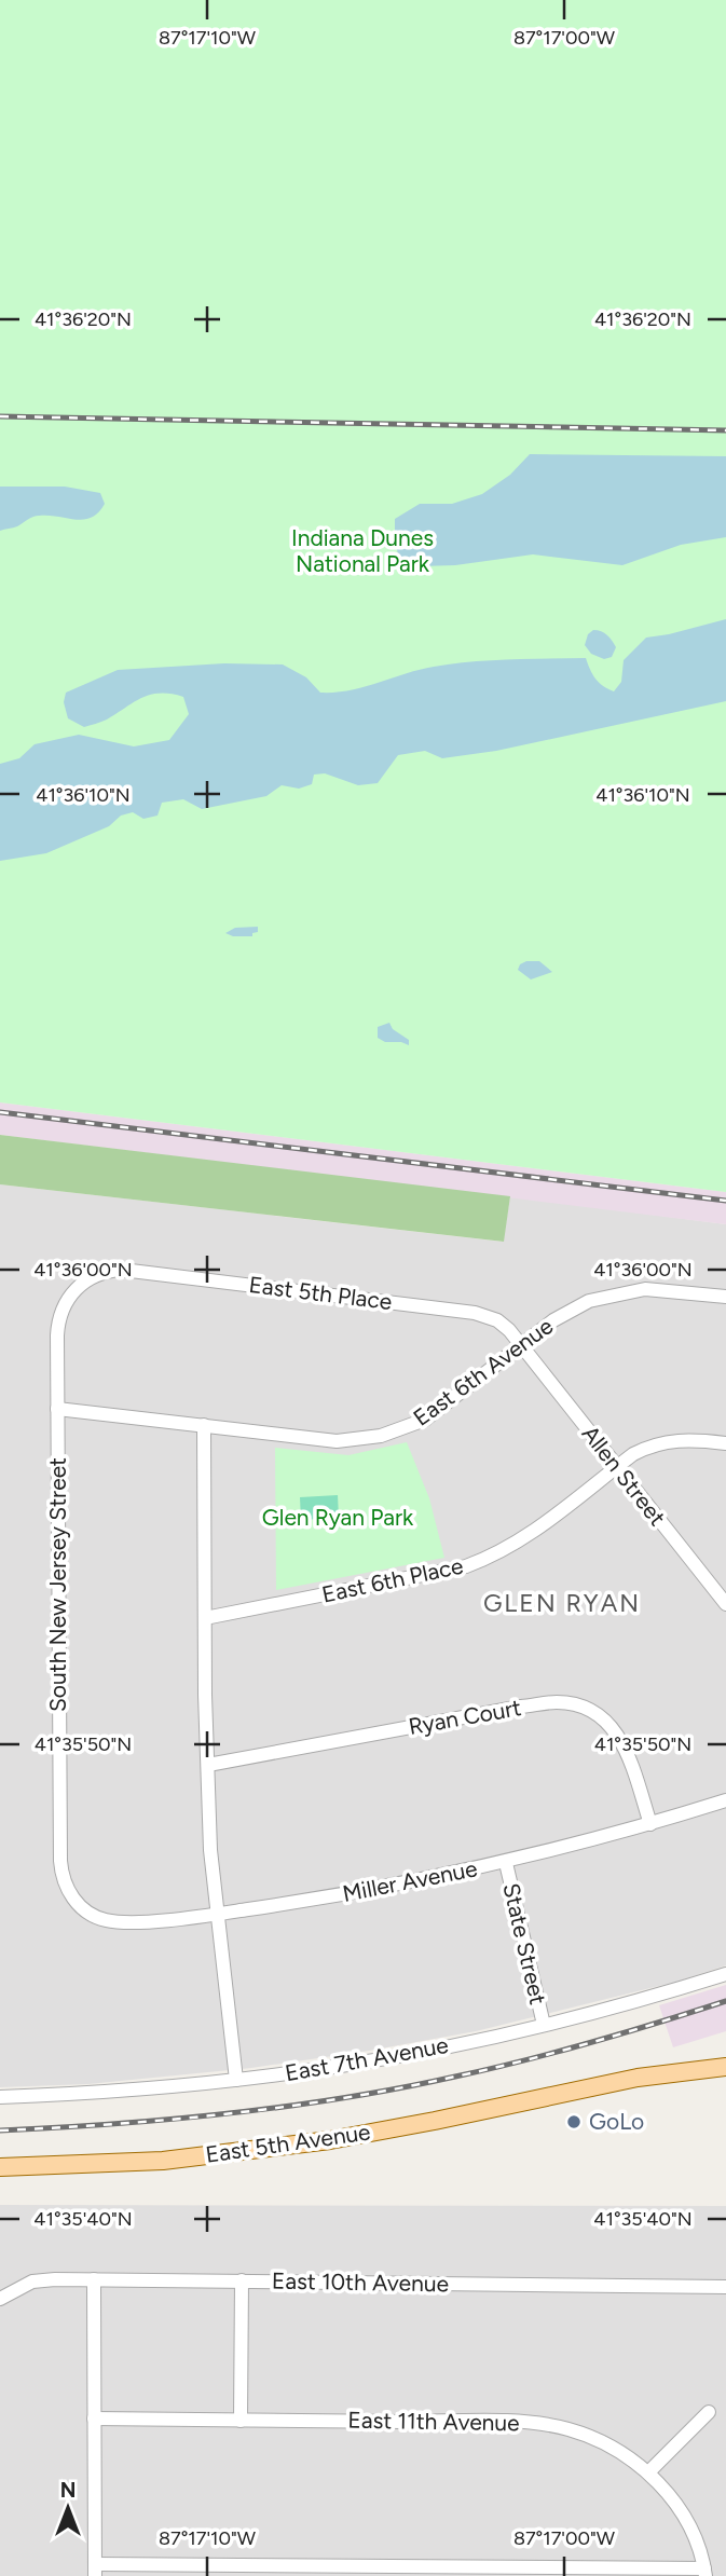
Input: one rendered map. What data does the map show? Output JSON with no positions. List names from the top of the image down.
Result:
{
  "streets": {
    "main road": ["East 5th Avenue"],
    "street": [
      "East 5th Place",
      "East 6th Avenue",
      "Allen Street",
      "East 6th Place",
      "South New Jersey Street",
      "Ryan Court",
      "Miller Avenue",
      "State Street",
      "East 7th Avenue",
      "East 10th Avenue",
      "East 11th Avenue"
    ]
  },
  "crossings": [
    ["East 5th Place", "East 6th Avenue"],
    ["East 5th Place", "Allen Street"],
    ["East 5th Place", "South New Jersey Street"],
    ["East 6th Avenue", "Allen Street"],
    ["East 6th Avenue", "South New Jersey Street"],
    ["Allen Street", "East 6th Place"],
    ["South New Jersey Street", "Miller Avenue"],
    ["Ryan Court", "Miller Avenue"],
    ["Miller Avenue", "State Street"],
    ["State Street", "East 7th Avenue"]
  ],
  "districts": ["GLEN RYAN"],
  "parks": ["Indiana Dunes National Park", "Glen Ryan Park"],
  "places": ["GoLo"],
  "north": "top",
  "coordinates": [
    "87°17'10\"W",
    "87°17'00\"W",
    "41°36'20\"N",
    "41°36'10\"N",
    "41°36'00\"N",
    "41°35'50\"N",
    "41°35'40\"N"
  ]
}
